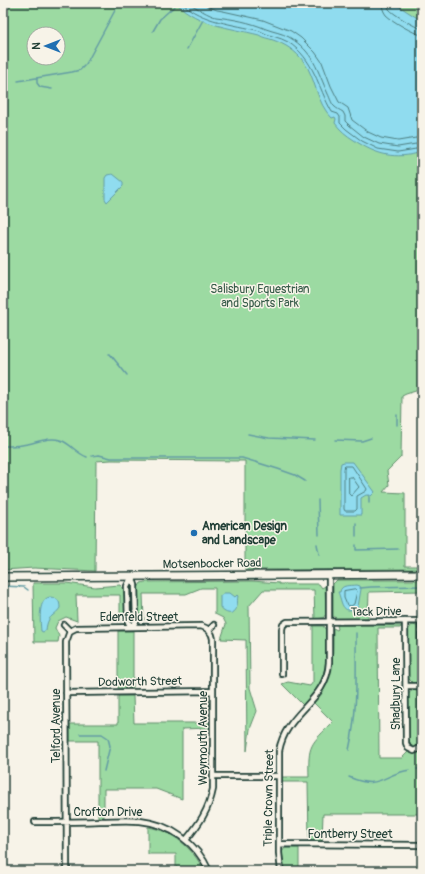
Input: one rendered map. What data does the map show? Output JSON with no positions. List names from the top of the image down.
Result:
{
  "streets": {
    "main road": ["Motsenbocker Road"],
    "street": [
      "Tack Drive",
      "Edenfeld Street",
      "Dodworth Street",
      "Shadbury Lane",
      "Telford Avenue",
      "Weymouth Avenue",
      "Triple Crown Street",
      "Crofton Drive",
      "Fontberry Street"
    ]
  },
  "crossings": [
    ["Motsenbocker Road", "Triple Crown Street"],
    ["Tack Drive", "Shadbury Lane"],
    ["Tack Drive", "Triple Crown Street"],
    ["Edenfeld Street", "Telford Avenue"],
    ["Edenfeld Street", "Weymouth Avenue"],
    ["Dodworth Street", "Telford Avenue"],
    ["Dodworth Street", "Weymouth Avenue"],
    ["Telford Avenue", "Crofton Drive"],
    ["Weymouth Avenue", "Crofton Drive"],
    ["Triple Crown Street", "Fontberry Street"]
  ],
  "parks": ["Salisbury Equestrian and Sports Park"],
  "places": ["American Design and Landscape"],
  "north": "left"
}
